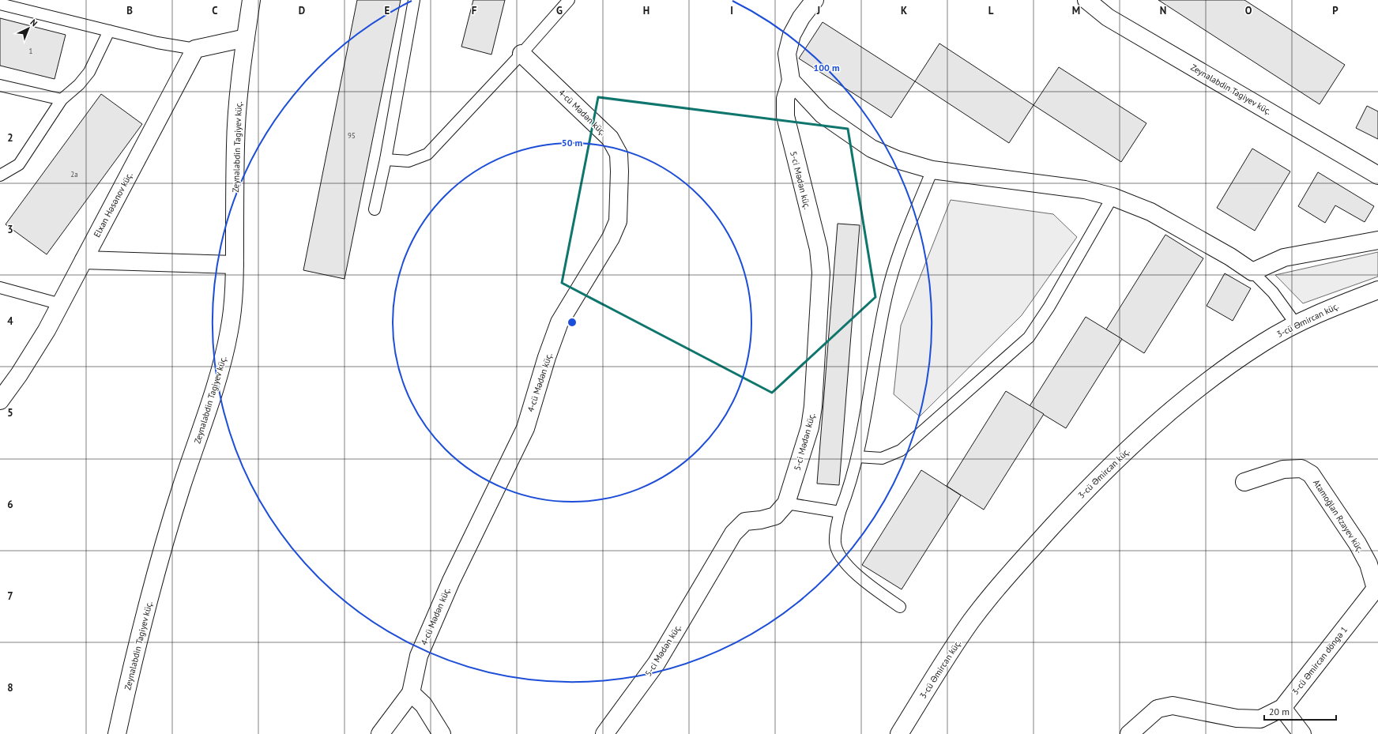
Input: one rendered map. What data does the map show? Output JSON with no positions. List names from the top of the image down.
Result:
{
  "streets": {
    "street": [
      "Zeynalabdin Tagiyev küç.",
      "4-cü Mədən küç.",
      "5-ci Mədən küç.",
      "Elxan Həsənov küç.",
      "3-cü Əmircan küç.",
      "Atamoğlan Rzayev küç.",
      "3-cü Əmircan döngə 1"
    ]
  },
  "crossings": [
    ["Atamoğlan Rzayev küç.", "3-cü Əmircan döngə 1"]
  ],
  "house_numbers": ["1", "95", "2a"],
  "scale_bar": "20 m",
  "north": "top right",
  "grid": {
    "columns": [
      "B",
      "C",
      "D",
      "E",
      "F",
      "G",
      "H",
      "I",
      "J",
      "K",
      "L",
      "M",
      "N",
      "O",
      "P"
    ],
    "rows": [
      "2",
      "3",
      "4",
      "5",
      "6",
      "7",
      "8"
    ]
  },
  "rings": ["100 m", "50 m"]
}
